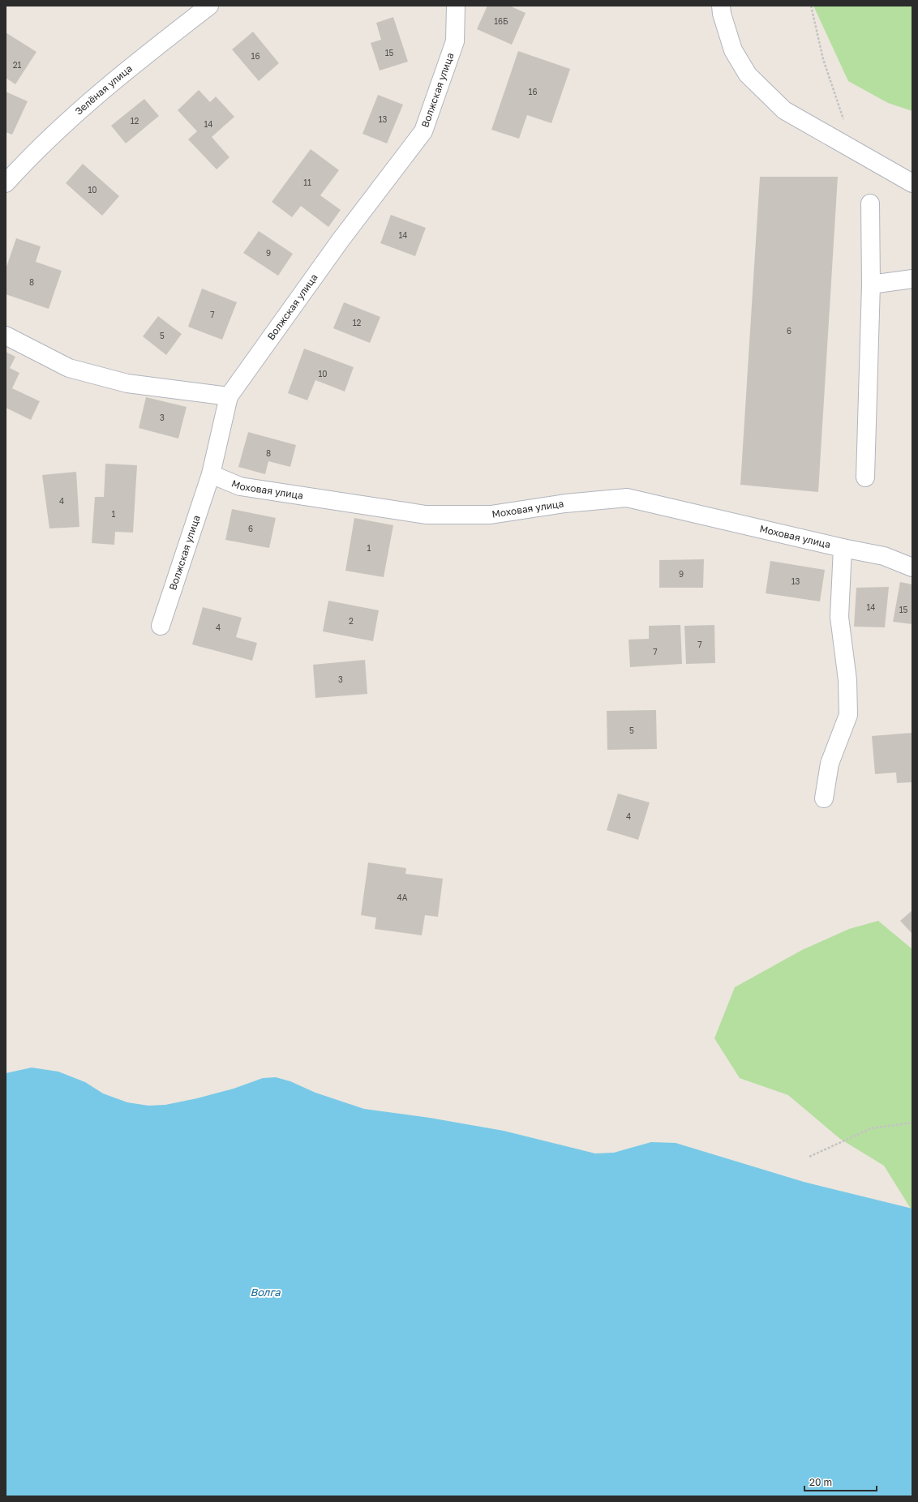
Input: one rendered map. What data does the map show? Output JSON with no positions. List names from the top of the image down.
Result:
{
  "streets": {
    "street": ["Зелёная улица", "Волжская улица", "Моховая улица"]
  },
  "crossings": [
    ["Волжская улица", "Моховая улица"]
  ],
  "water": ["Волга"],
  "house_numbers": [
    "16Б",
    "15",
    "16",
    "21",
    "16",
    "13",
    "12",
    "14",
    "11",
    "10",
    "14",
    "9",
    "8",
    "7",
    "12",
    "6",
    "5",
    "10",
    "3",
    "8",
    "4",
    "1",
    "6",
    "1",
    "9",
    "13",
    "14",
    "15",
    "2",
    "4",
    "7",
    "7",
    "3",
    "5",
    "4",
    "4А"
  ],
  "scale_bar": "20 m"
}
